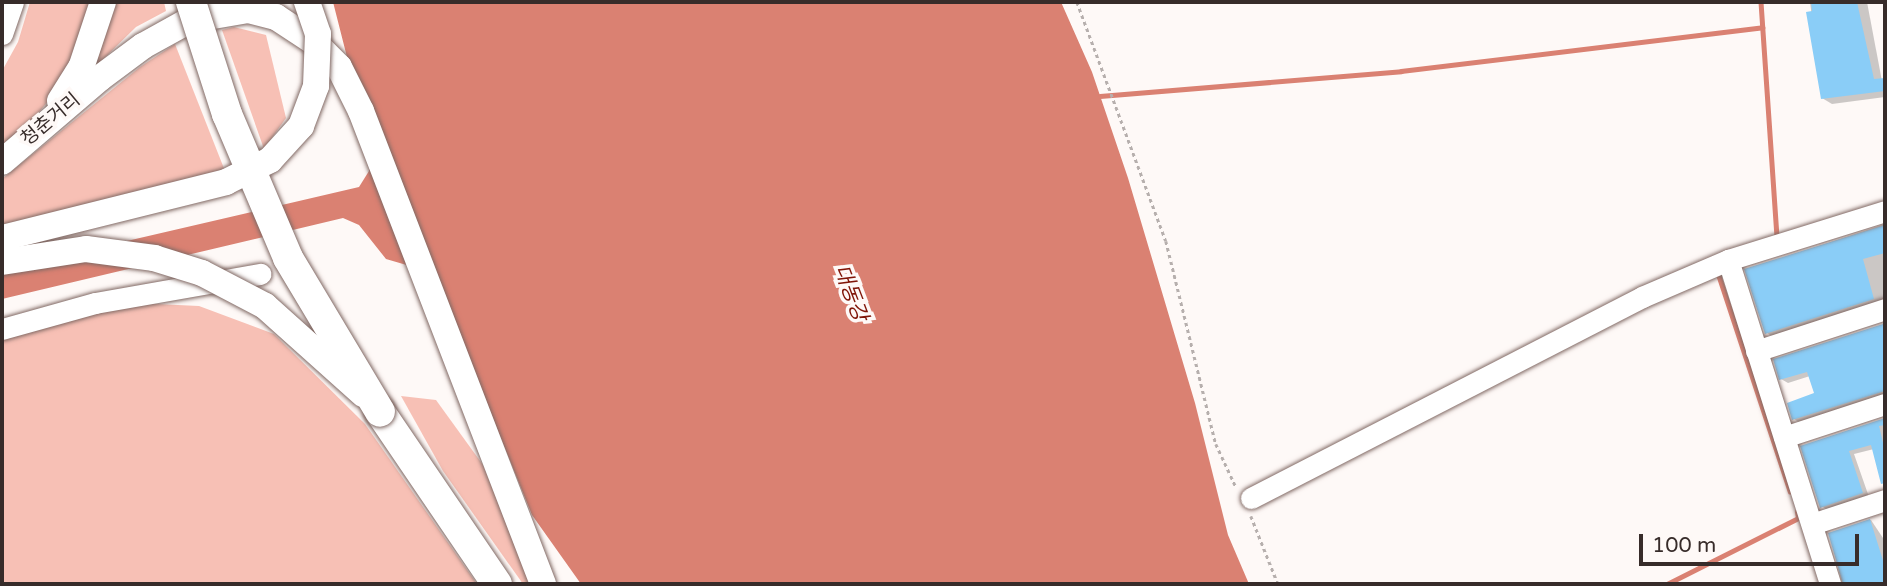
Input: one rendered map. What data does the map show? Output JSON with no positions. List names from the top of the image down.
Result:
{
  "streets": {
    "main road": ["청춘거리"]
  },
  "water": ["대동강"],
  "scale_bar": "100 m"
}
